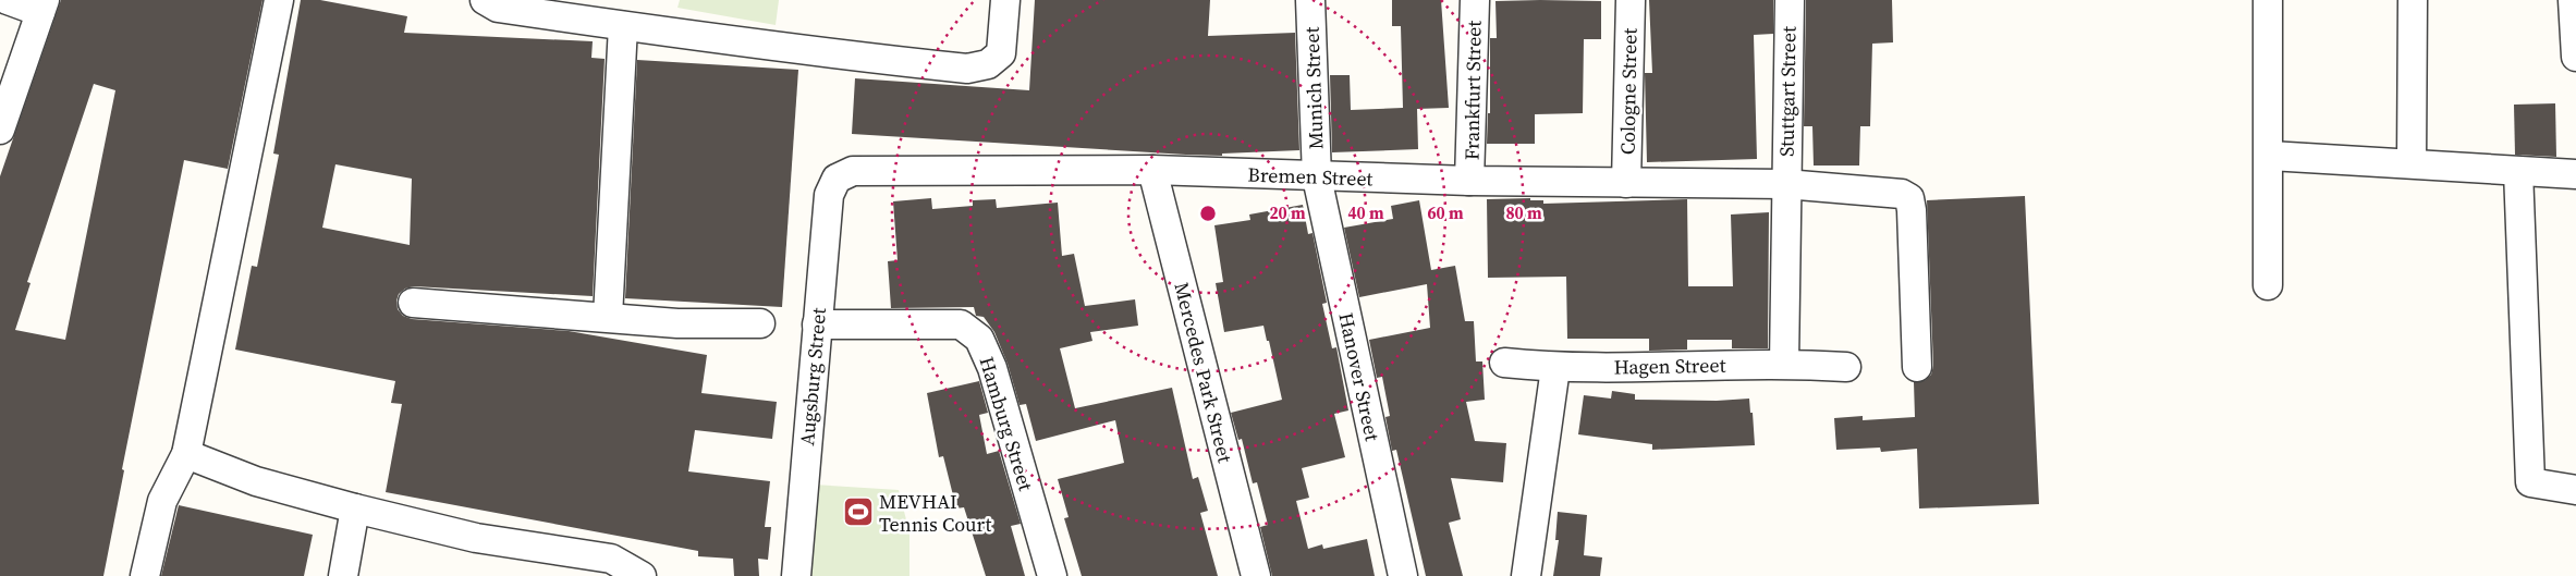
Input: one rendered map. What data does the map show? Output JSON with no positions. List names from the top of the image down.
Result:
{
  "streets": {
    "street": [
      "Munich Street",
      "Frankfurt Street",
      "Cologne Street",
      "Stuttgart Street",
      "Bremen Street",
      "Hagen Street",
      "Mercedes Park Street",
      "Augsburg Street",
      "Hanover Street",
      "Hamburg Street"
    ]
  },
  "crossings": [
    ["Munich Street", "Bremen Street"],
    ["Munich Street", "Hanover Street"],
    ["Frankfurt Street", "Bremen Street"],
    ["Cologne Street", "Bremen Street"],
    ["Stuttgart Street", "Bremen Street"],
    ["Bremen Street", "Mercedes Park Street"],
    ["Bremen Street", "Augsburg Street"],
    ["Bremen Street", "Hanover Street"],
    ["Augsburg Street", "Hamburg Street"]
  ],
  "places": {
    "sports": ["MEVHAI Tennis Court"]
  },
  "rings": [
    "20 m",
    "40 m",
    "60 m",
    "80 m"
  ]
}
